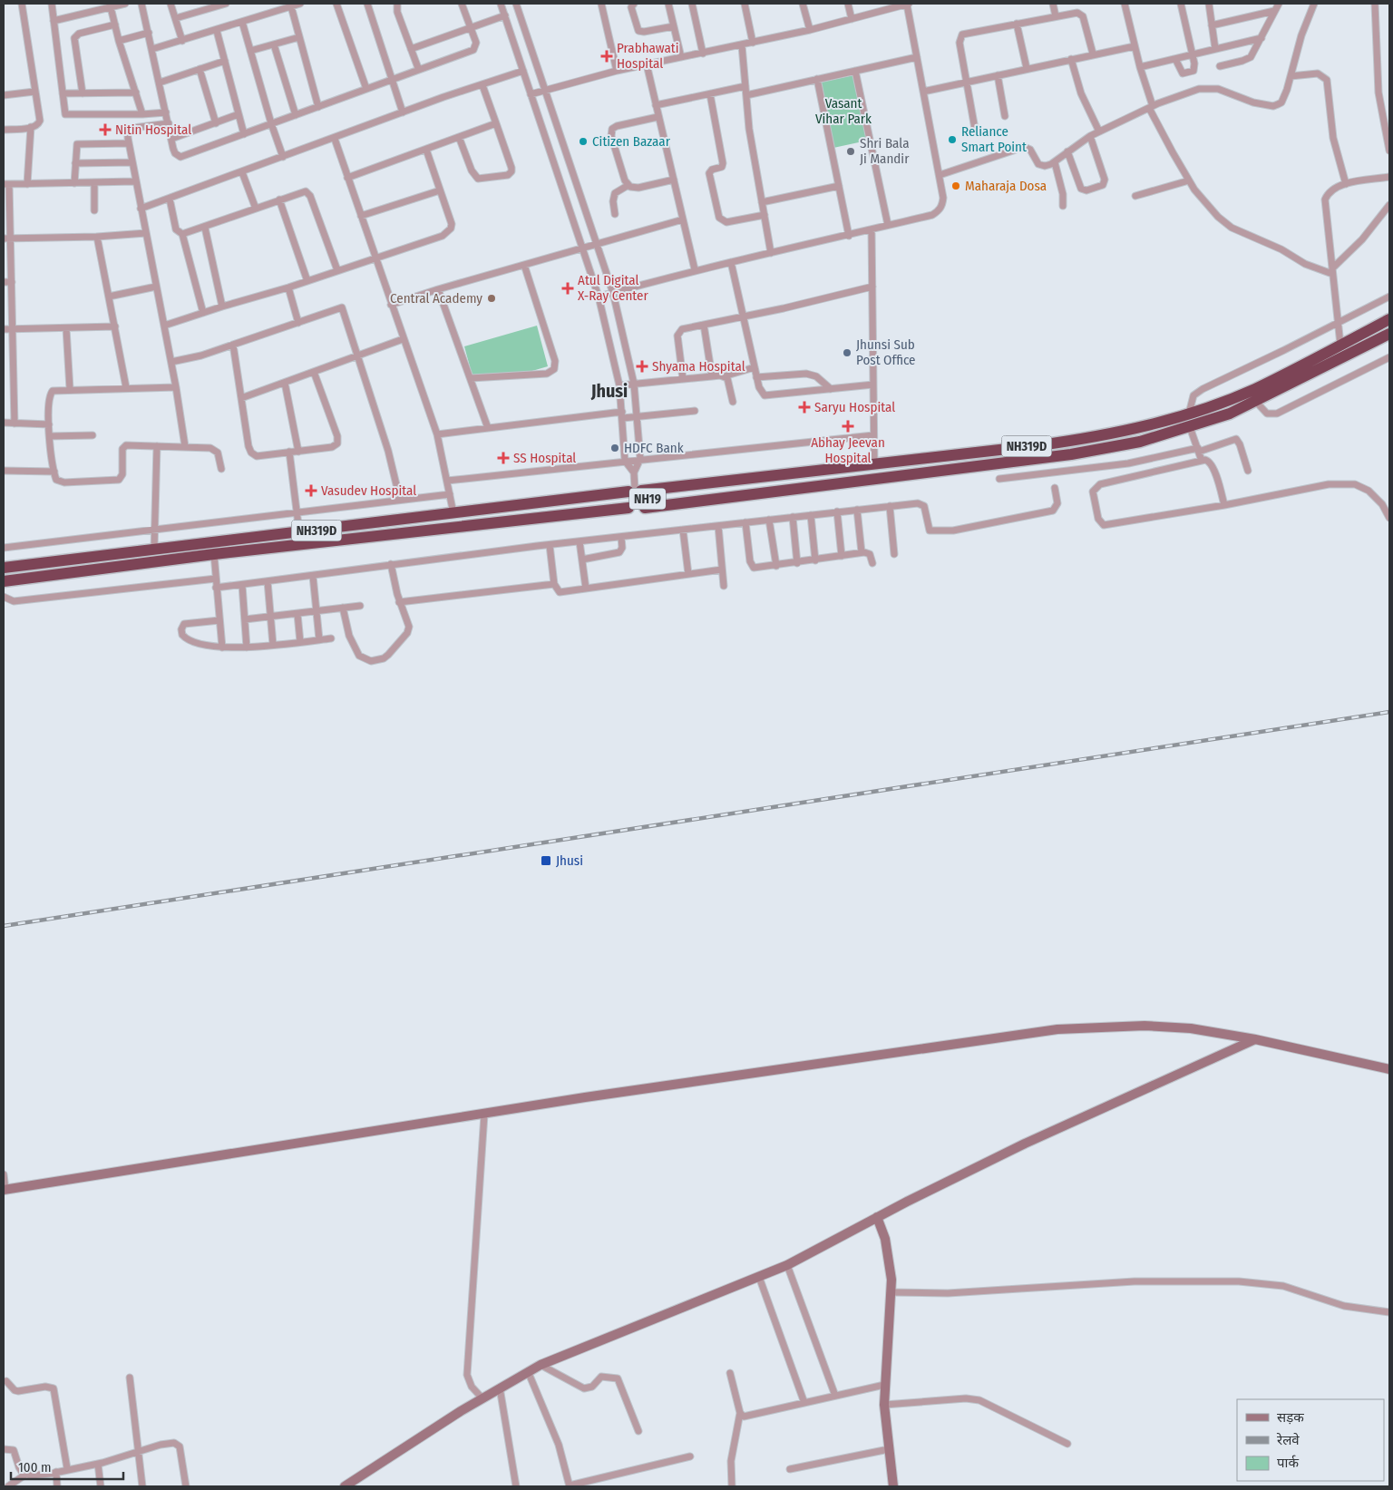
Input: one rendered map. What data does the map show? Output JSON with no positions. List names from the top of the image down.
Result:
{
  "streets": {
    "highway": ["NH319D", "NH19"]
  },
  "crossings": [
    ["NH319D", "NH19"]
  ],
  "districts": ["Jhusi"],
  "parks": ["Vasant Vihar Park"],
  "places": {
    "health": [
      "Prabhawati Hospital",
      "Nitin Hospital",
      "Atul Digital X-Ray Center",
      "Shyama Hospital",
      "Saryu Hospital",
      "Abhay Jeevan Hospital",
      "SS Hospital",
      "Vasudev Hospital"
    ],
    "other": [
      "Reliance Smart Point",
      "Citizen Bazaar",
      "Shri Bala Ji Mandir",
      "Maharaja Dosa",
      "Central Academy",
      "Jhunsi Sub Post Office",
      "HDFC Bank"
    ],
    "transit": ["Jhusi"]
  },
  "legend": ["सड़क", "रेलवे", "पार्क"],
  "scale_bar": "100 m"
}
